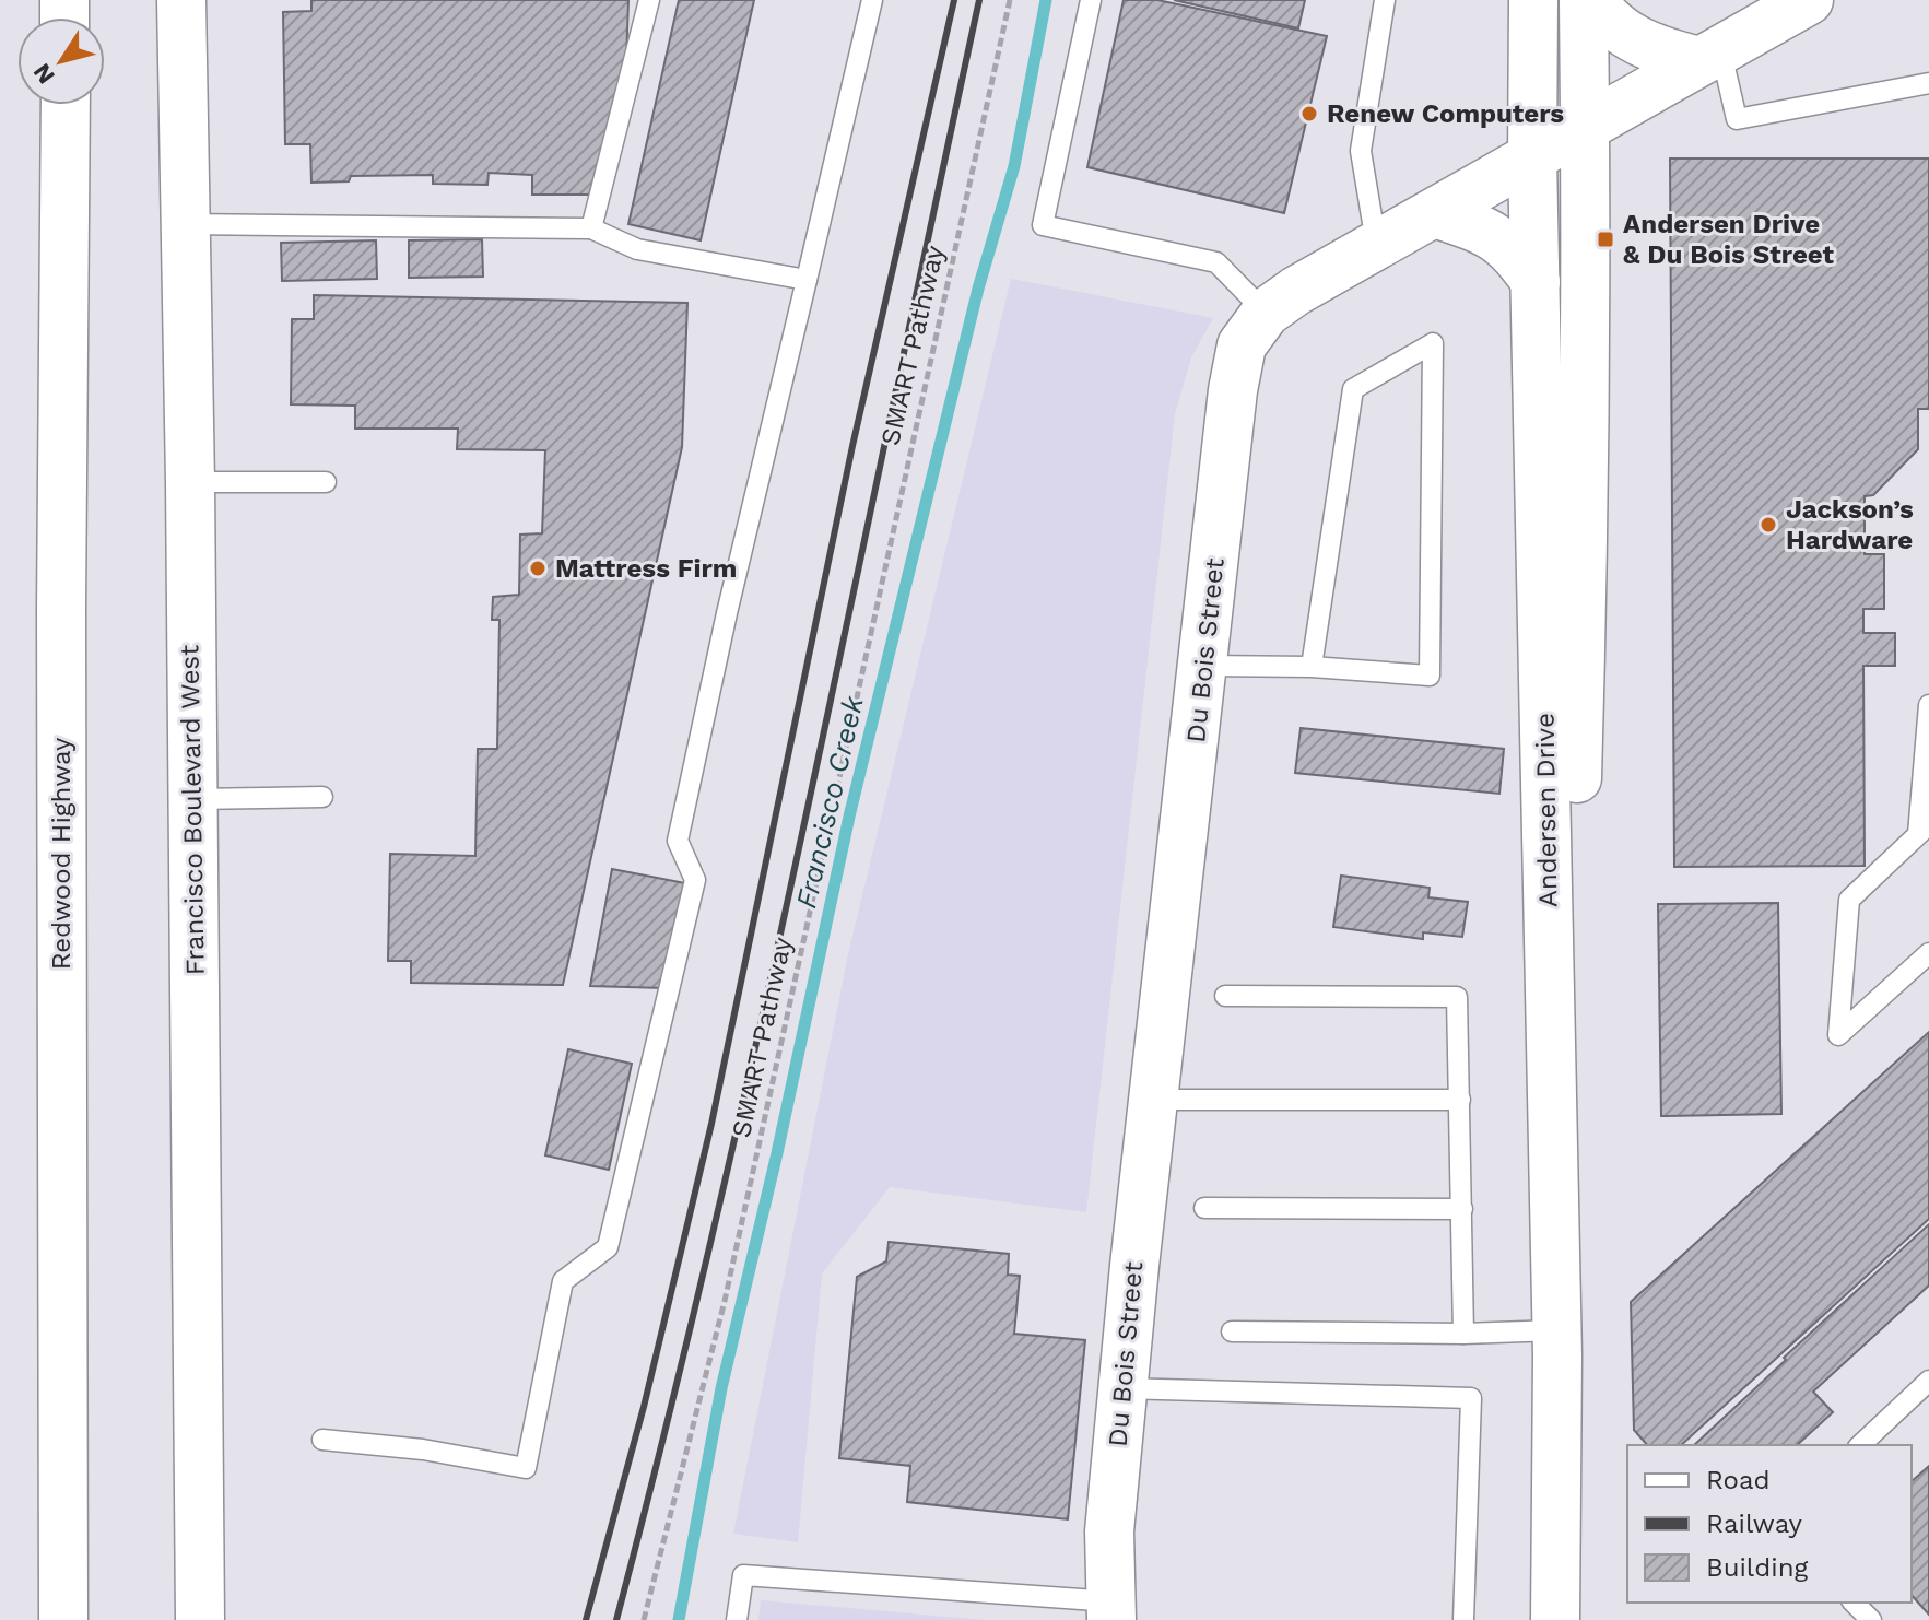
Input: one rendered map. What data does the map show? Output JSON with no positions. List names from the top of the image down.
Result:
{
  "streets": {
    "main road": [
      "Du Bois Street",
      "Francisco Boulevard West",
      "Andersen Drive",
      "Redwood Highway"
    ],
    "path": ["SMART Pathway"]
  },
  "crossings": [
    ["Du Bois Street", "Andersen Drive"]
  ],
  "water": ["Francisco Creek"],
  "places": {
    "other": ["Renew Computers", "Jackson’s Hardware", "Mattress Firm"],
    "transit": ["Andersen Drive & Du Bois Street"]
  },
  "legend": ["Road", "Railway", "Building"],
  "north": "bottom left"
}
